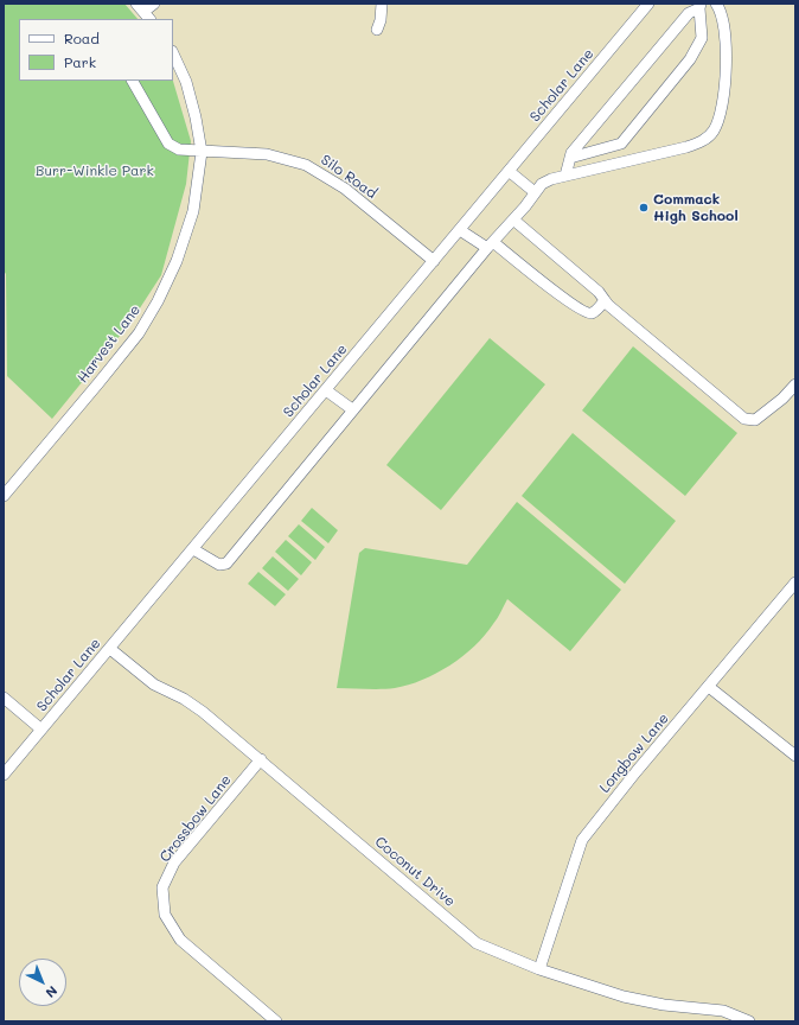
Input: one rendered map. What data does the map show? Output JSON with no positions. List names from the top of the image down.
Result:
{
  "streets": {
    "street": [
      "Scholar Lane",
      "Silo Road",
      "Harvest Lane",
      "Longbow Lane",
      "Crossbow Lane",
      "Coconut Drive"
    ]
  },
  "crossings": [
    ["Scholar Lane", "Silo Road"],
    ["Scholar Lane", "Coconut Drive"],
    ["Silo Road", "Harvest Lane"],
    ["Longbow Lane", "Coconut Drive"],
    ["Crossbow Lane", "Coconut Drive"]
  ],
  "parks": ["Burr-Winkle Park"],
  "places": ["Commack High School"],
  "legend": ["Road", "Park"],
  "north": "bottom right"
}
